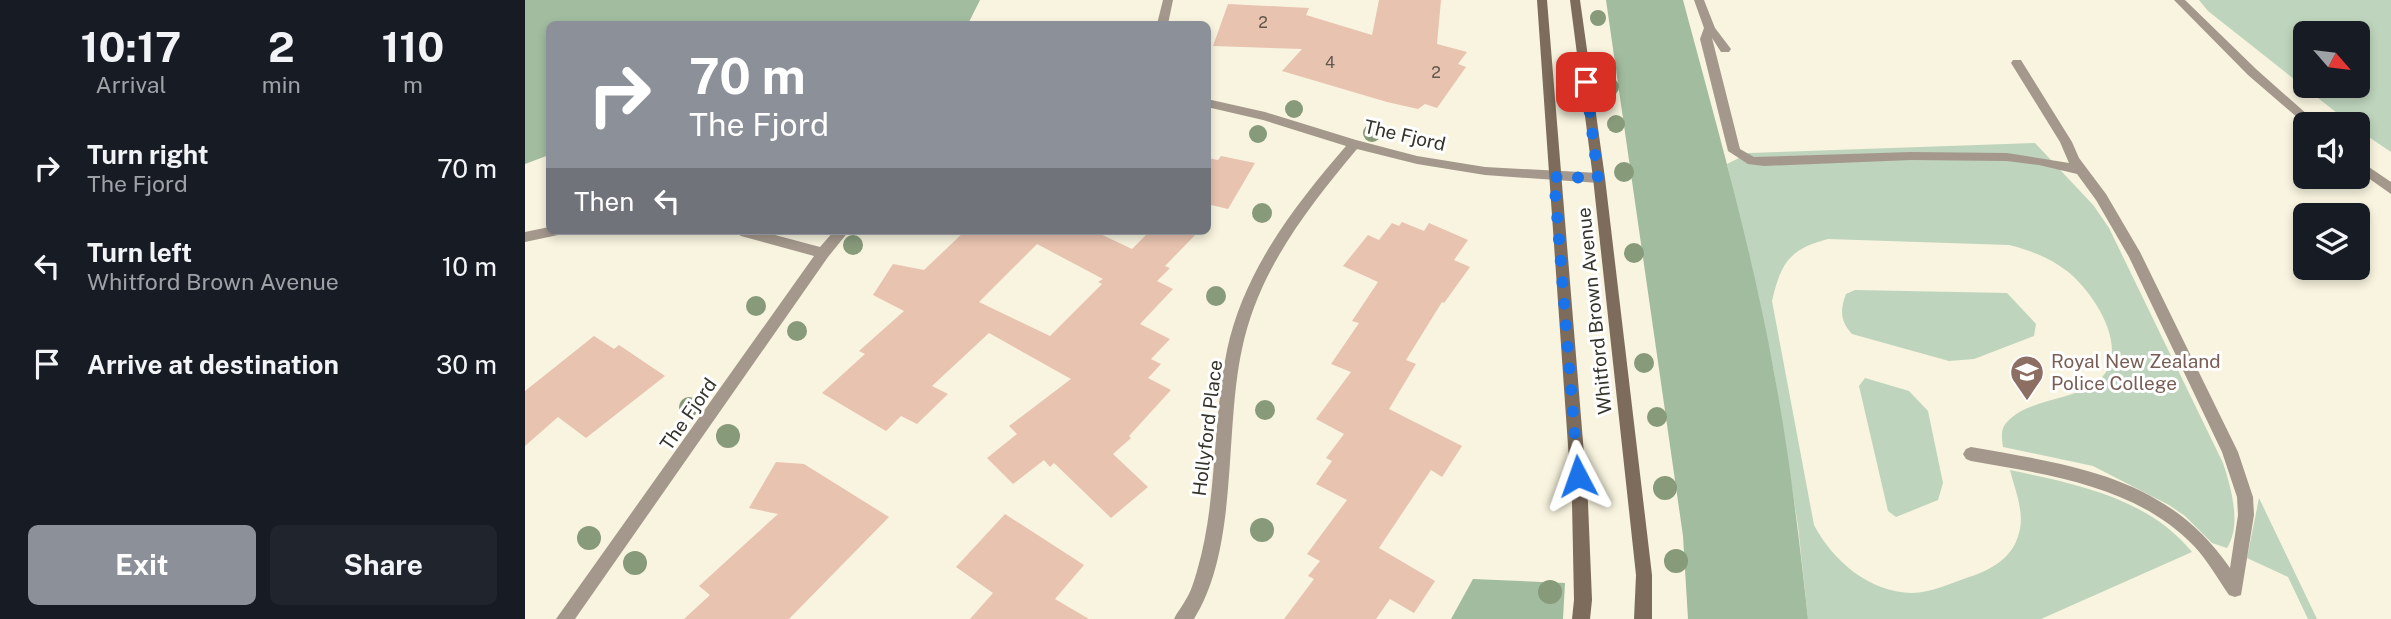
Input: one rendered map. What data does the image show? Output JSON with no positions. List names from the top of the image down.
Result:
{
  "streets": {
    "main road": ["Whitford Brown Avenue"],
    "street": ["The Fjord", "Hollyford Place"]
  },
  "crossings": [
    ["The Fjord", "Whitford Brown Avenue"],
    ["The Fjord", "Hollyford Place"]
  ],
  "places": {
    "school or university": ["Royal New Zealand Police College"]
  },
  "house_numbers": ["2", "4", "2"],
  "north": "bottom right",
  "page": {
    "eta": [
      "10:17",
      "Arrival",
      "2",
      "min",
      "110",
      "m"
    ],
    "turn": ["70 m", "The Fjord"],
    "list": [
      {
        "name": "Turn right",
        "note": "The Fjord",
        "value": "70 m"
      },
      {
        "name": "Turn left",
        "note": "Whitford Brown Avenue",
        "value": "10 m"
      },
      {
        "name": "Arrive at destination",
        "value": "30 m"
      }
    ],
    "then": "Then",
    "buttons": ["Exit", "Share"]
  }
}
